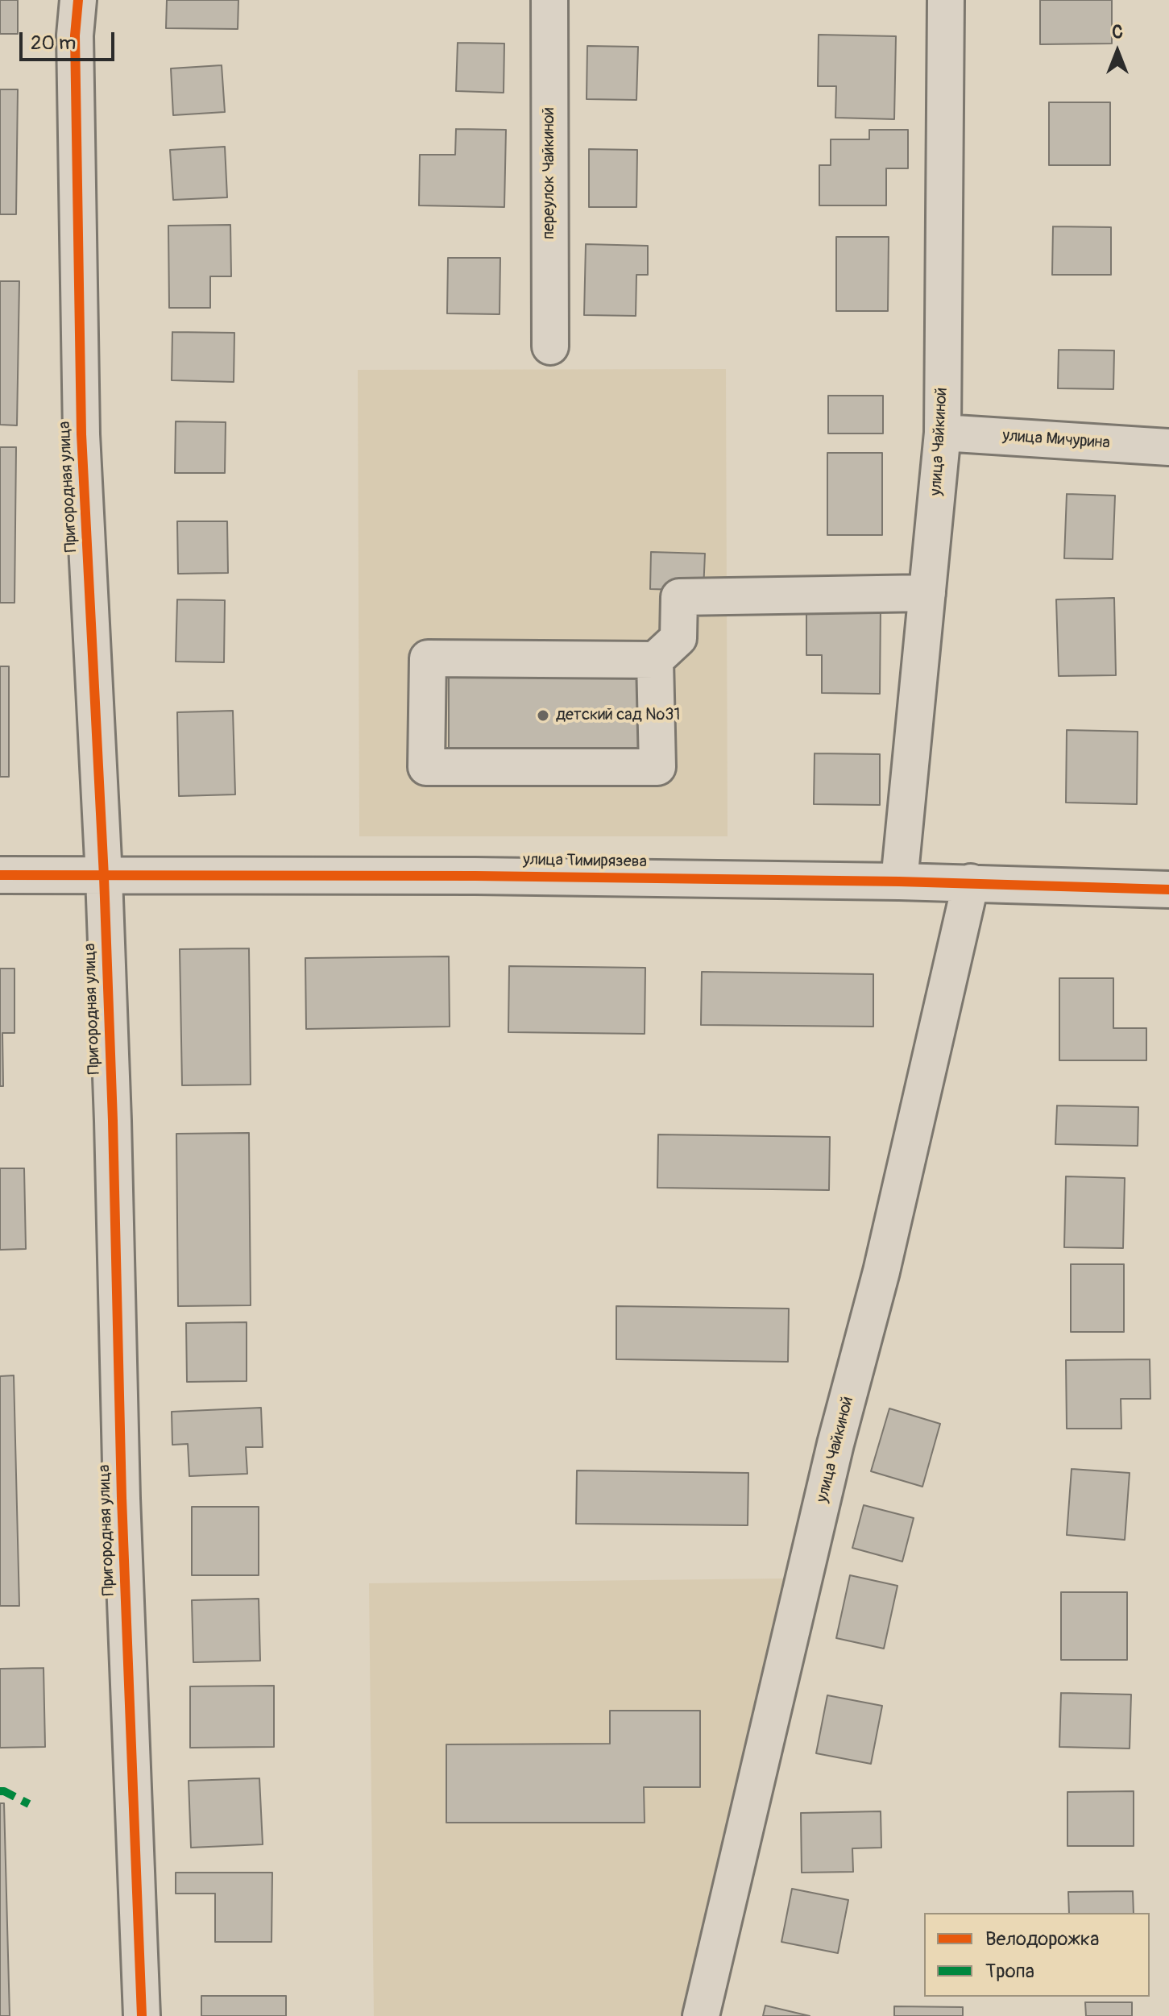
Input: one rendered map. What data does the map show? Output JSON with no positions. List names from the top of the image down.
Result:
{
  "streets": {
    "street": [
      "переулок Чайкиной",
      "улица Мичурина",
      "улица Чайкиной",
      "Пригородная улица",
      "улица Тимирязева"
    ]
  },
  "crossings": [
    ["улица Мичурина", "улица Чайкиной"],
    ["улица Чайкиной", "улица Тимирязева"],
    ["Пригородная улица", "улица Тимирязева"]
  ],
  "places": ["детский сад №31"],
  "legend": ["Велодорожка", "Тропа"],
  "scale_bar": "20 m",
  "north": "top"
}
